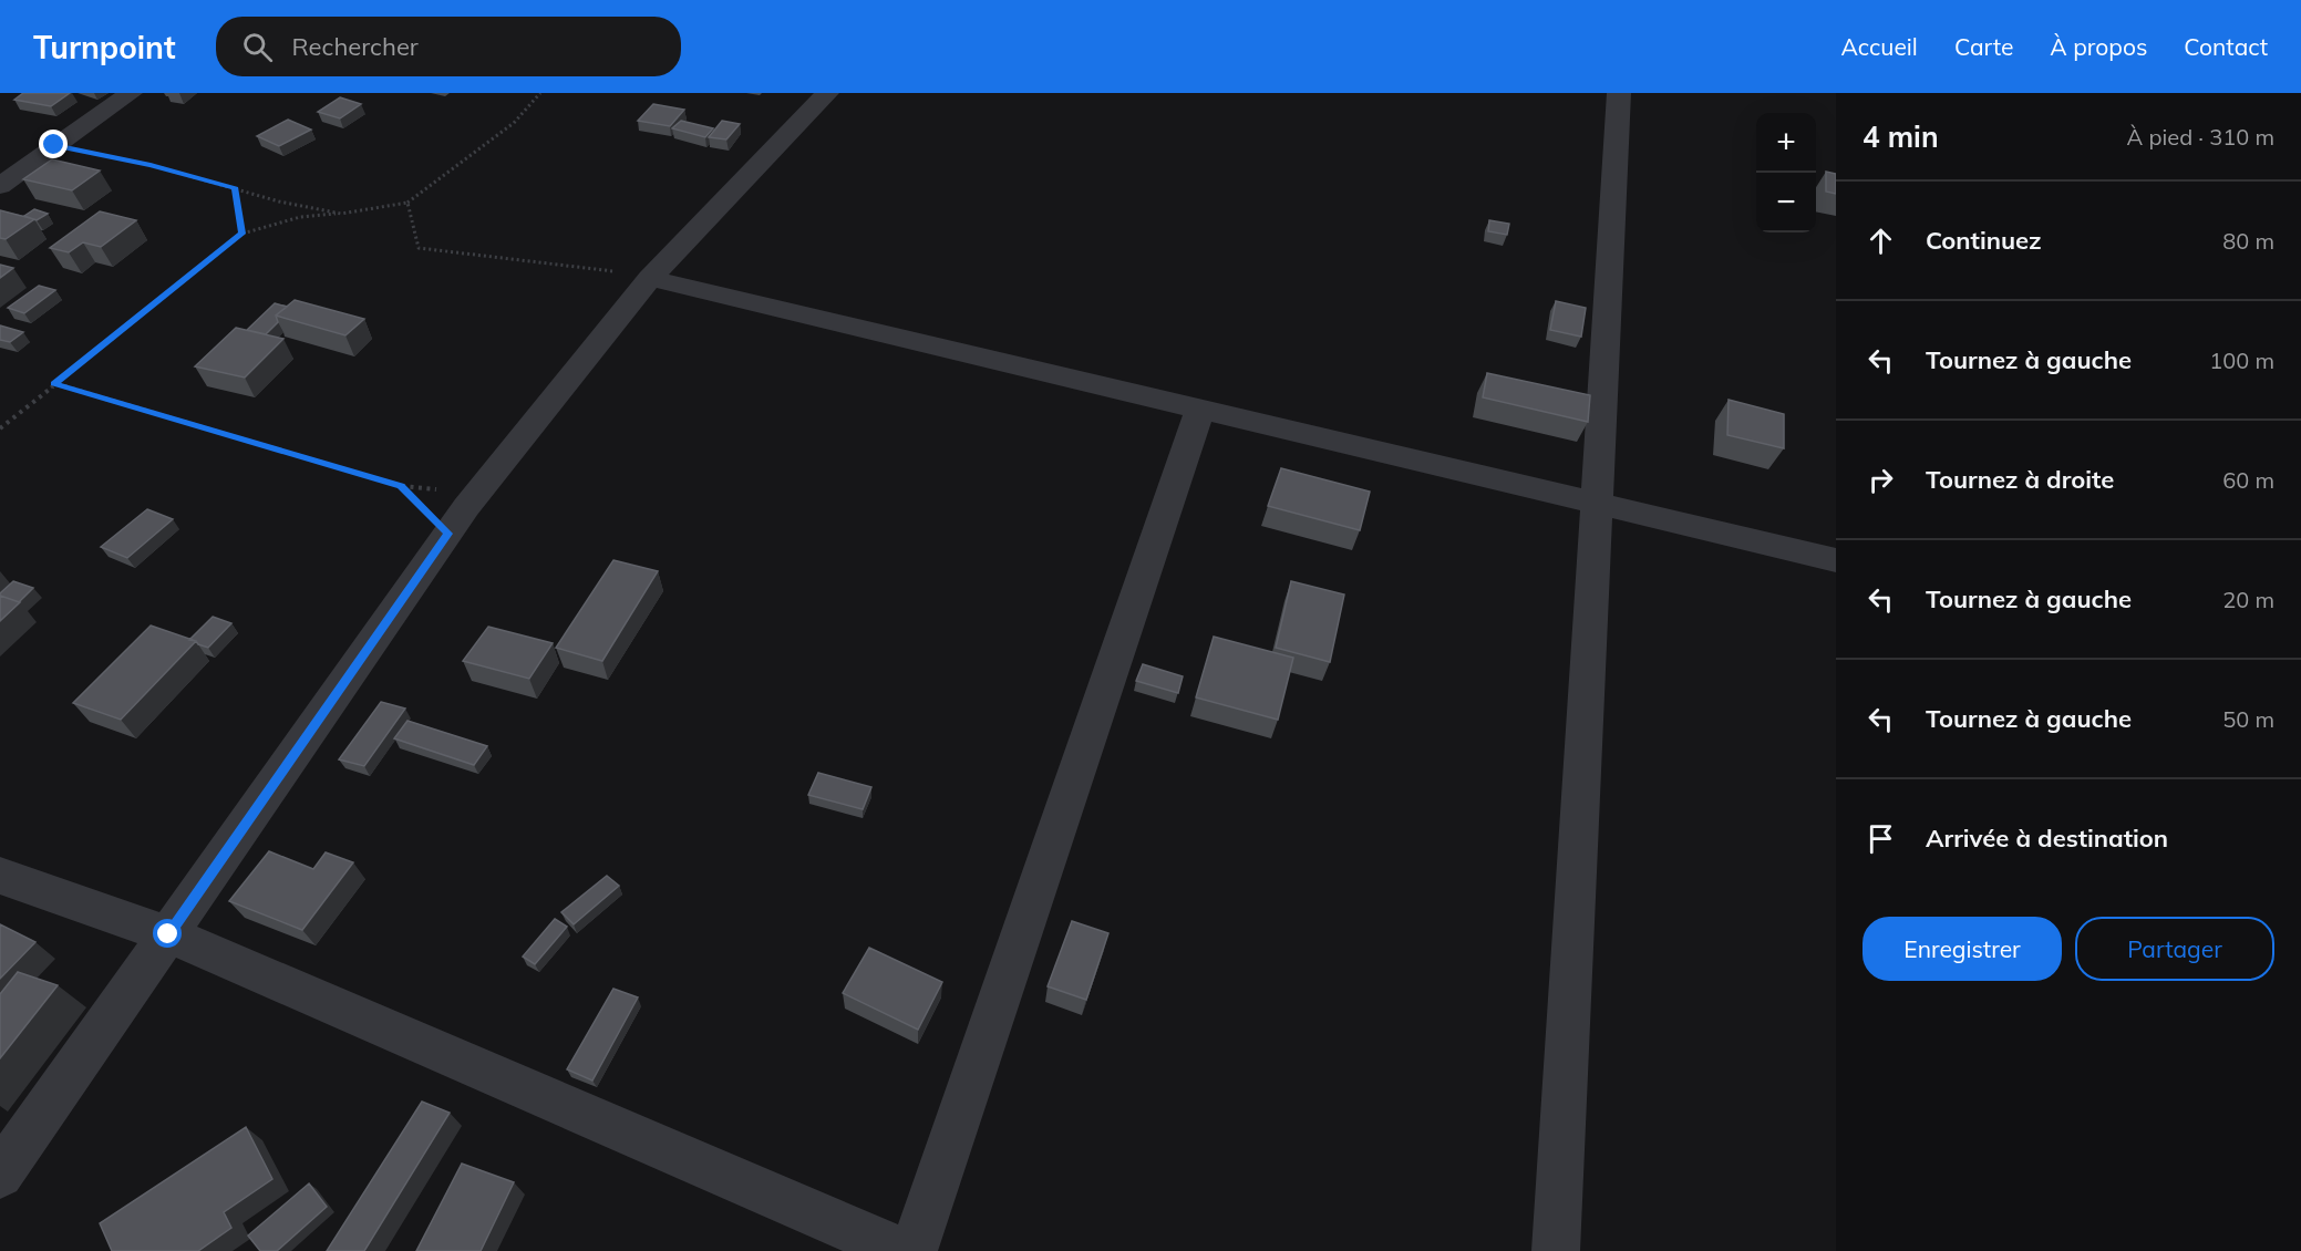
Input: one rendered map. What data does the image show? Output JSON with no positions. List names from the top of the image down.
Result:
{
  "page": {
    "header": "Turnpoint",
    "search": "Rechercher",
    "nav": [
      "Accueil",
      "Carte",
      "À propos",
      "Contact"
    ],
    "heading": ["4 min", "À pied · 310 m"],
    "map_buttons": ["+", "−"],
    "list": [
      ["Continuez", "80 m"],
      ["Tournez à gauche", "100 m"],
      ["Tournez à droite", "60 m"],
      ["Tournez à gauche", "20 m"],
      ["Tournez à gauche", "50 m"],
      "Arrivée à destination"
    ],
    "buttons": ["Enregistrer", "Partager"]
  }
}
